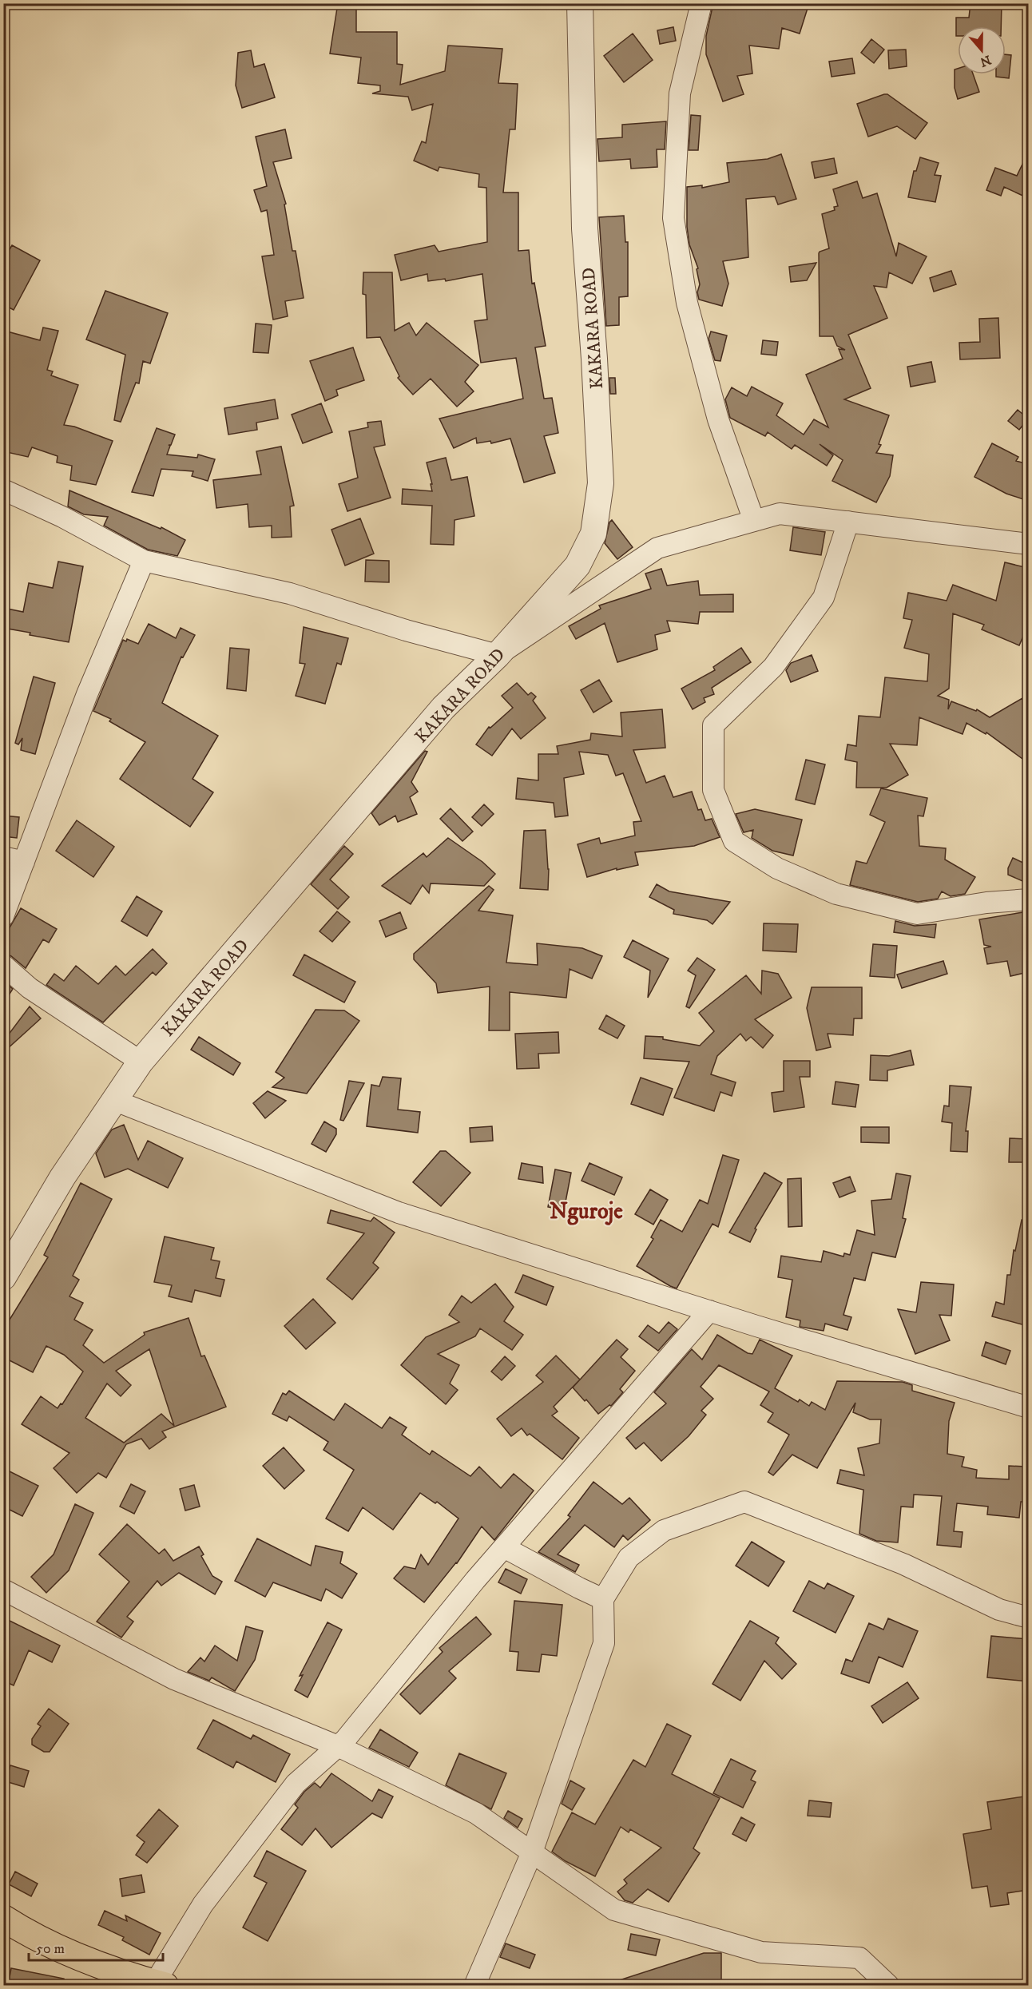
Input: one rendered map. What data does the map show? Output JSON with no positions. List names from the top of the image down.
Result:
{
  "streets": {
    "street": ["KAKARA ROAD"]
  },
  "districts": ["Nguroje"],
  "scale_bar": "50 m",
  "north": "bottom"
}
